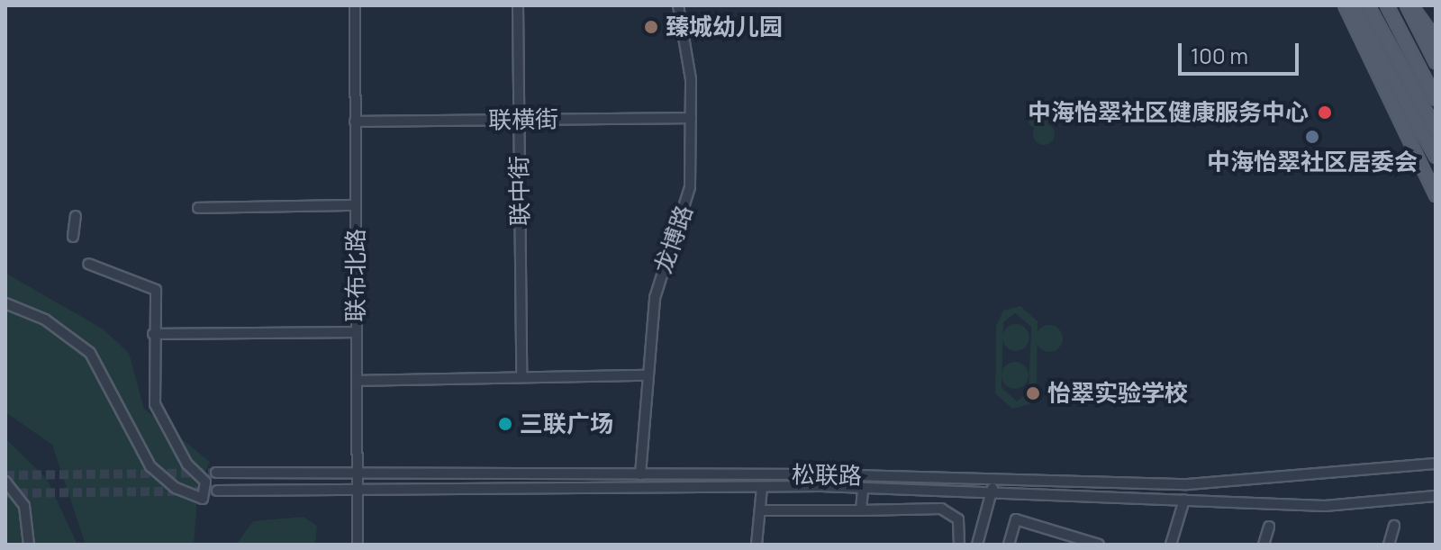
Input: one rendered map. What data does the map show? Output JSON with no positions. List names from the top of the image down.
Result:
{
  "streets": {
    "street": [
      "联横街",
      "联中街",
      "龙博路",
      "联布北路",
      "松联路"
    ]
  },
  "crossings": [
    ["联横街", "联中街"],
    ["联横街", "龙博路"],
    ["联横街", "联布北路"],
    ["龙博路", "松联路"],
    ["联布北路", "松联路"]
  ],
  "places": [
    "臻城幼儿园",
    "中海怡翠社区健康服务中心",
    "中海怡翠社区居委会",
    "怡翠实验学校",
    "三联广场"
  ],
  "scale_bar": "100 m"
}
